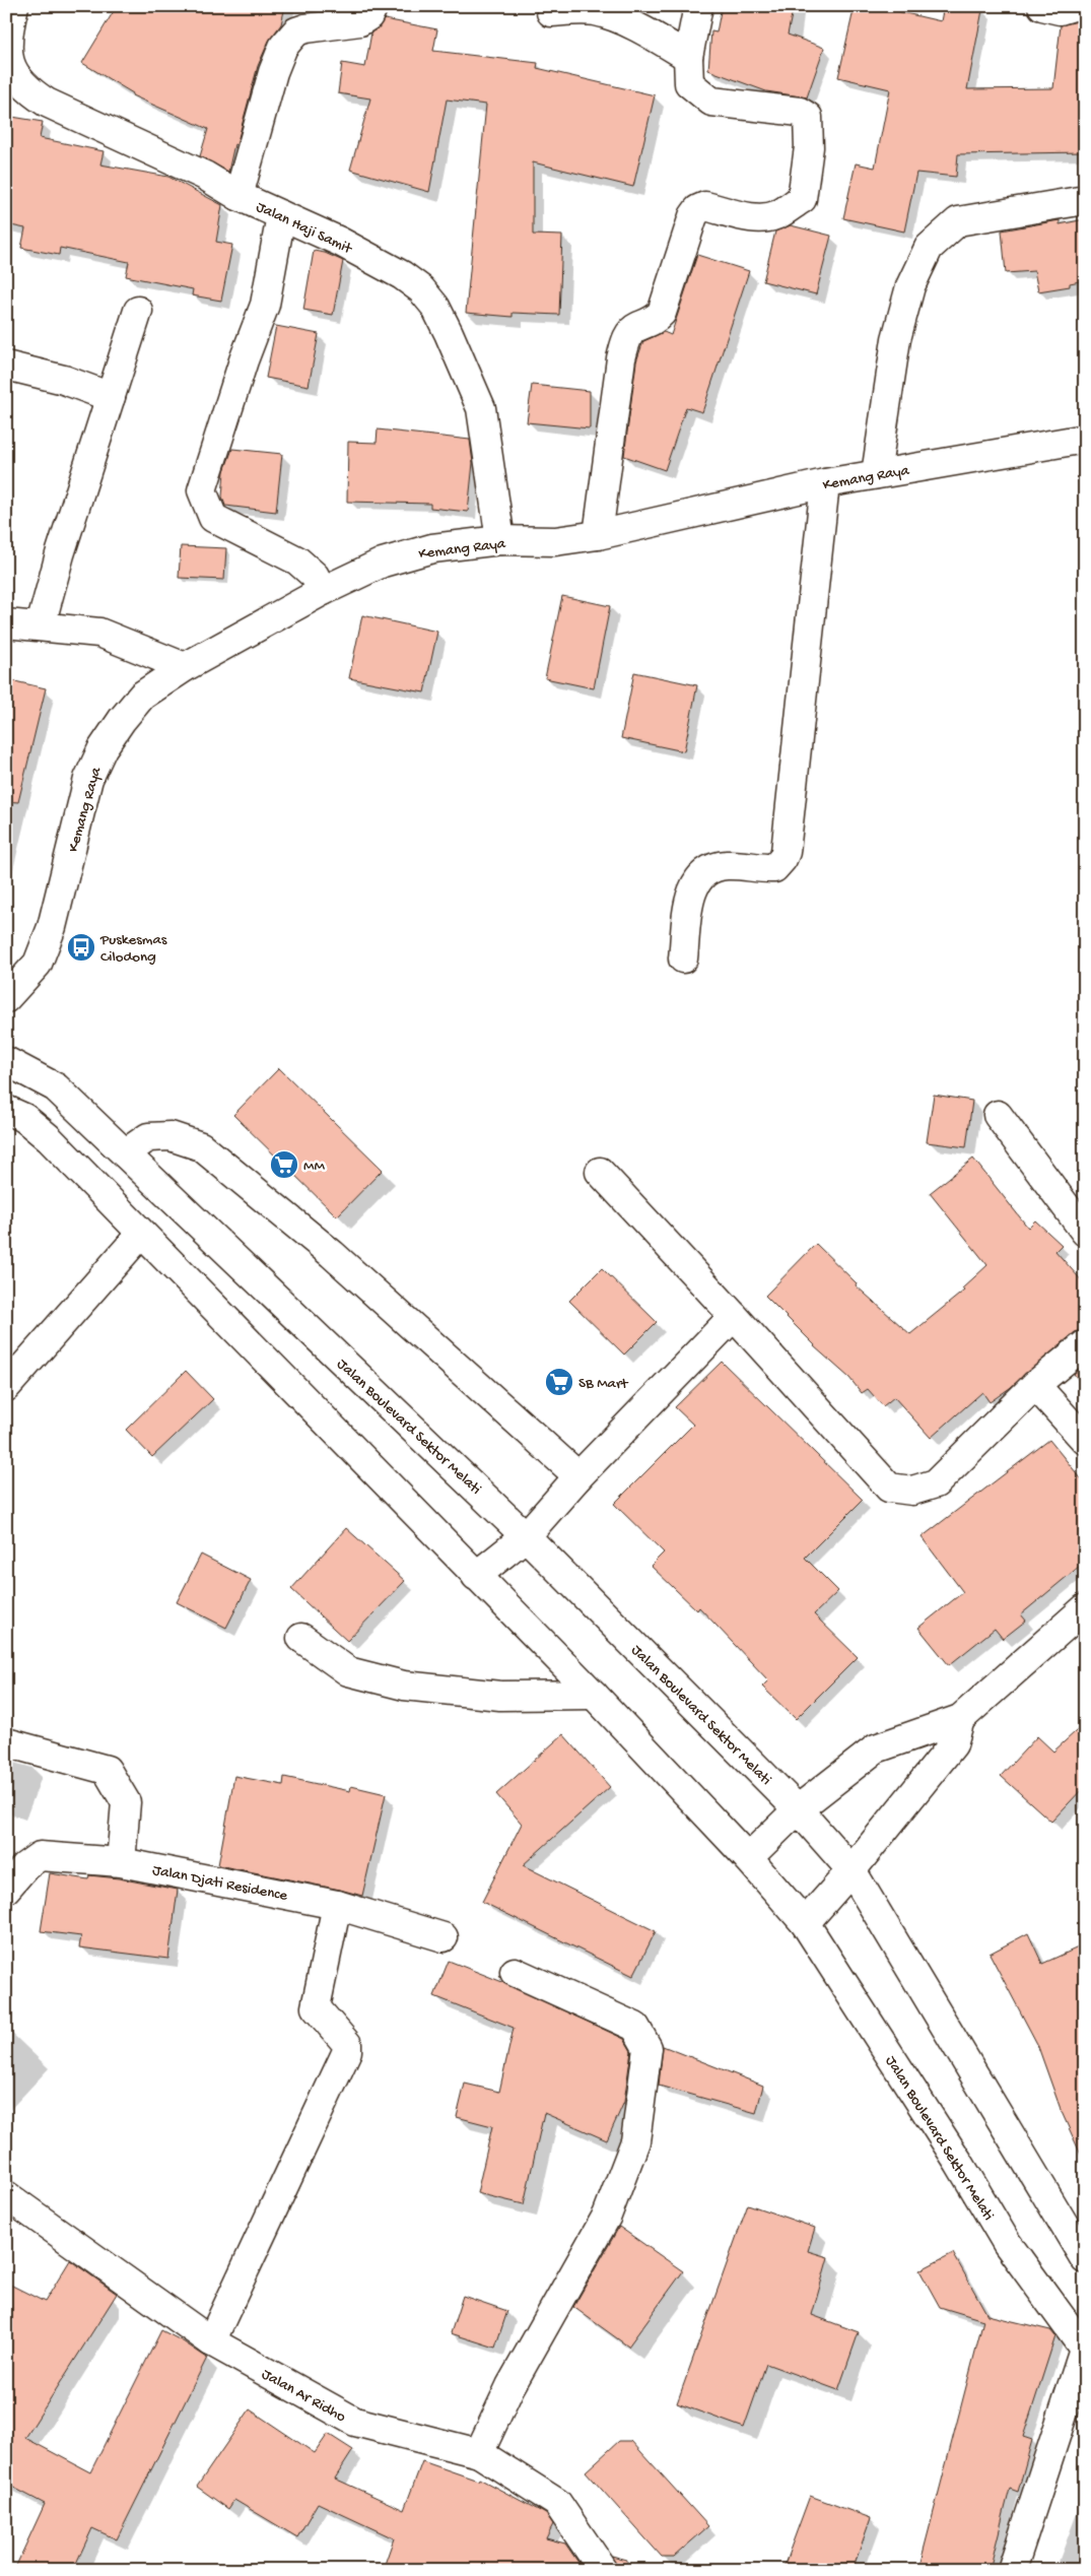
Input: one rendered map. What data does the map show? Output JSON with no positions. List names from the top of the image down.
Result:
{
  "streets": {
    "street": [
      "Jalan Haji Samit",
      "Kemang Raya",
      "Jalan Boulevard Sektor Melati",
      "Jalan Djati Residence",
      "Jalan Ar Ridho"
    ]
  },
  "crossings": [
    ["Jalan Haji Samit", "Kemang Raya"]
  ],
  "places": {
    "bus stop": ["Puskesmas Cilodong"],
    "supermarket": ["MM", "SB Mart"]
  }
}
